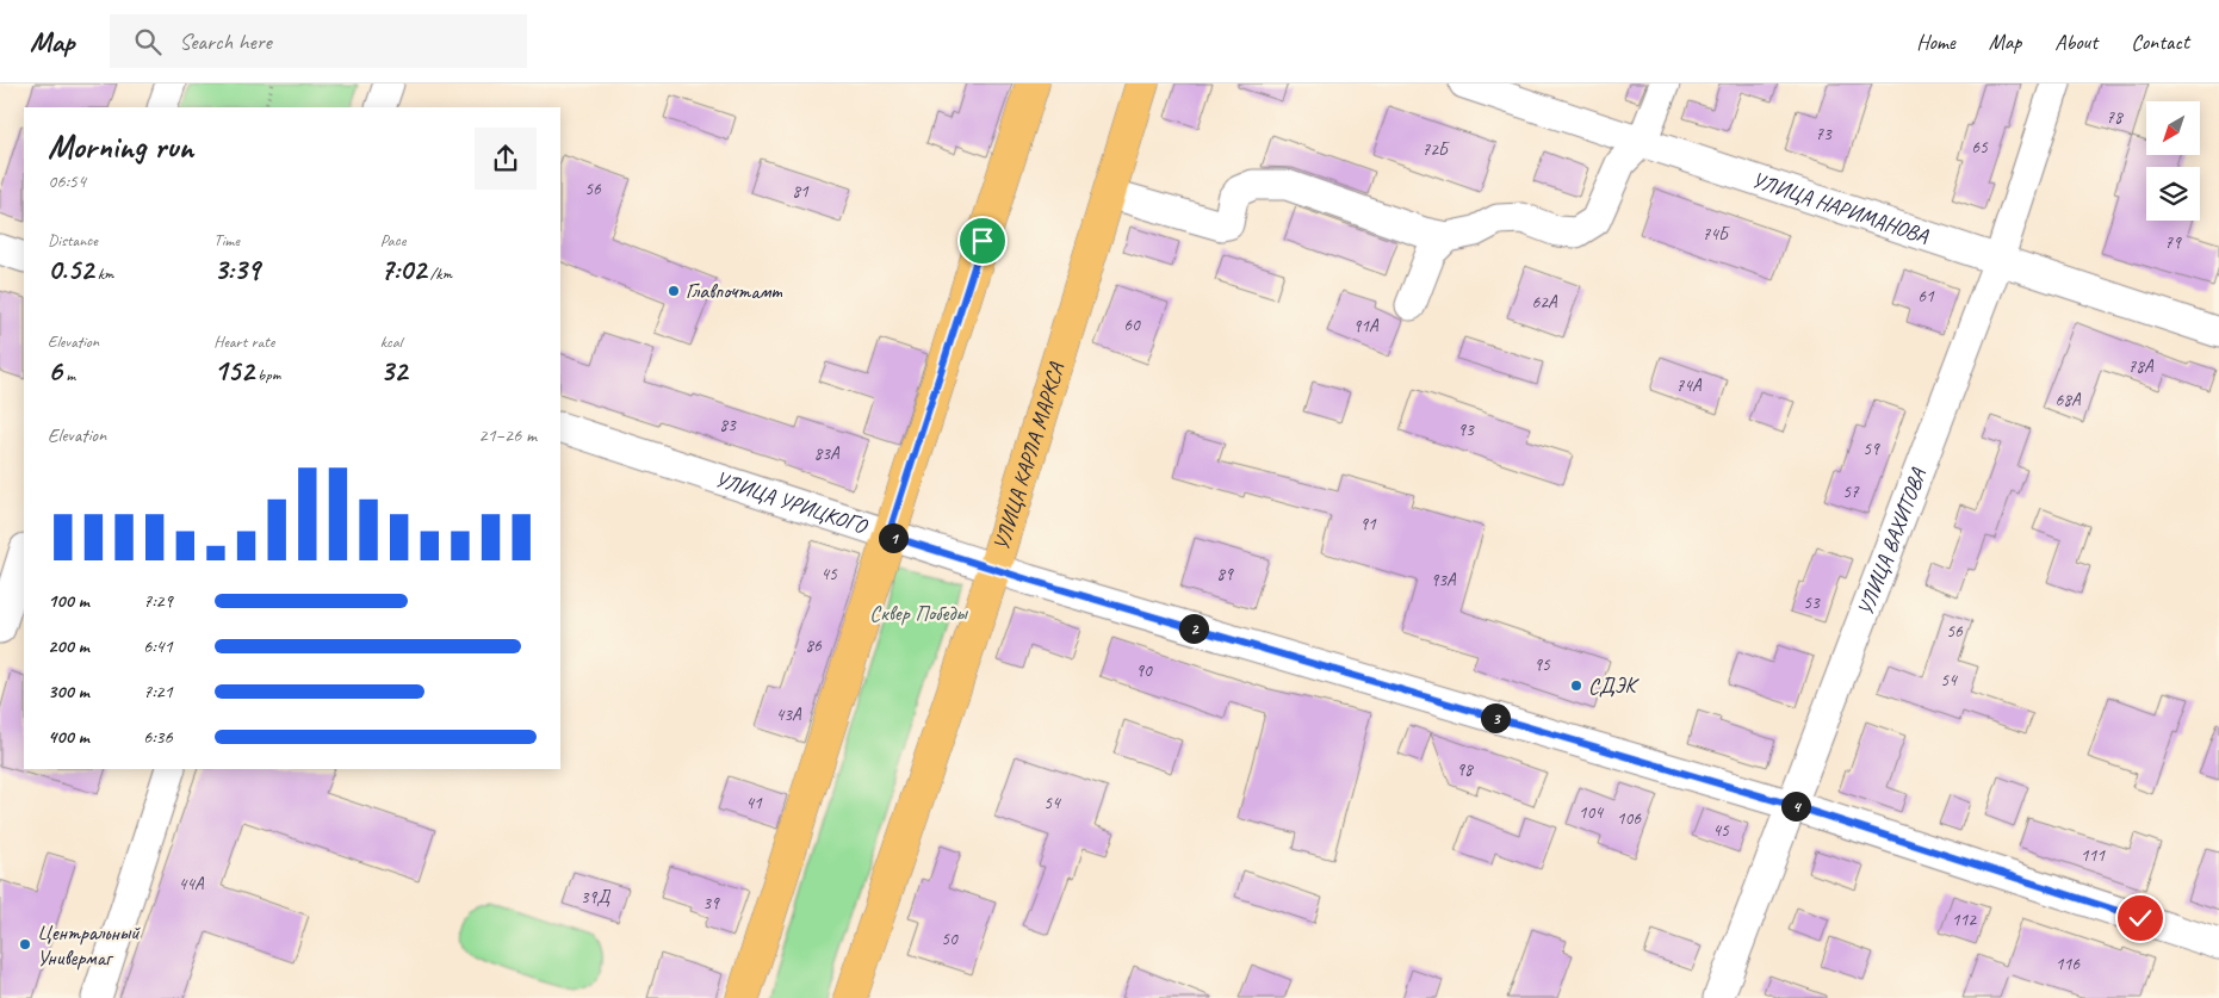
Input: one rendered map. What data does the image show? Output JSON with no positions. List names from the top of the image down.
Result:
{
  "streets": {
    "main road": ["УЛИЦА КАРЛА МАРКСА"],
    "street": ["УЛИЦА НАРИМАНОВА", "УЛИЦА УРИЦКОГО", "УЛИЦА ВАХИТОВА"]
  },
  "crossings": [
    ["УЛИЦА НАРИМАНОВА", "УЛИЦА ВАХИТОВА"],
    ["УЛИЦА КАРЛА МАРКСА", "УЛИЦА УРИЦКОГО"],
    ["УЛИЦА УРИЦКОГО", "УЛИЦА ВАХИТОВА"]
  ],
  "parks": ["Сквер Победы"],
  "places": ["Главпочтамт", "СДЭК", "Центральный Универмаг"],
  "house_numbers": [
    "78",
    "73",
    "65",
    "72Б",
    "56",
    "81",
    "74Б",
    "79",
    "61",
    "62А",
    "60",
    "91А",
    "78А",
    "74А",
    "68А",
    "83",
    "93",
    "59",
    "83А",
    "57",
    "91",
    "45",
    "89",
    "93А",
    "53",
    "56",
    "86",
    "95",
    "90",
    "54",
    "43А",
    "98",
    "41",
    "54",
    "104",
    "106",
    "45",
    "111",
    "44А",
    "39Д",
    "39",
    "112",
    "50",
    "116"
  ],
  "north": "bottom left",
  "page": {
    "header": "Map",
    "search": "Search here",
    "nav": [
      "Home",
      "Map",
      "About",
      "Contact"
    ],
    "heading": ["Morning run", "06:54"],
    "stats": [
      ["Distance", "0.52 km"],
      ["Time", "3:39"],
      ["Pace", "7:02 /km"],
      ["Elevation", "6 m"],
      ["Heart rate", "152 bpm"],
      ["kcal", "32"]
    ],
    "chart": ["Elevation", "21–26 m"],
    "pins": [
      "1",
      "2",
      "3",
      "4"
    ],
    "list": [
      {
        "name": "100 m",
        "note": "7:29"
      },
      {
        "name": "200 m",
        "note": "6:41"
      },
      {
        "name": "300 m",
        "note": "7:21"
      },
      {
        "name": "400 m",
        "note": "6:36"
      }
    ]
  }
}
